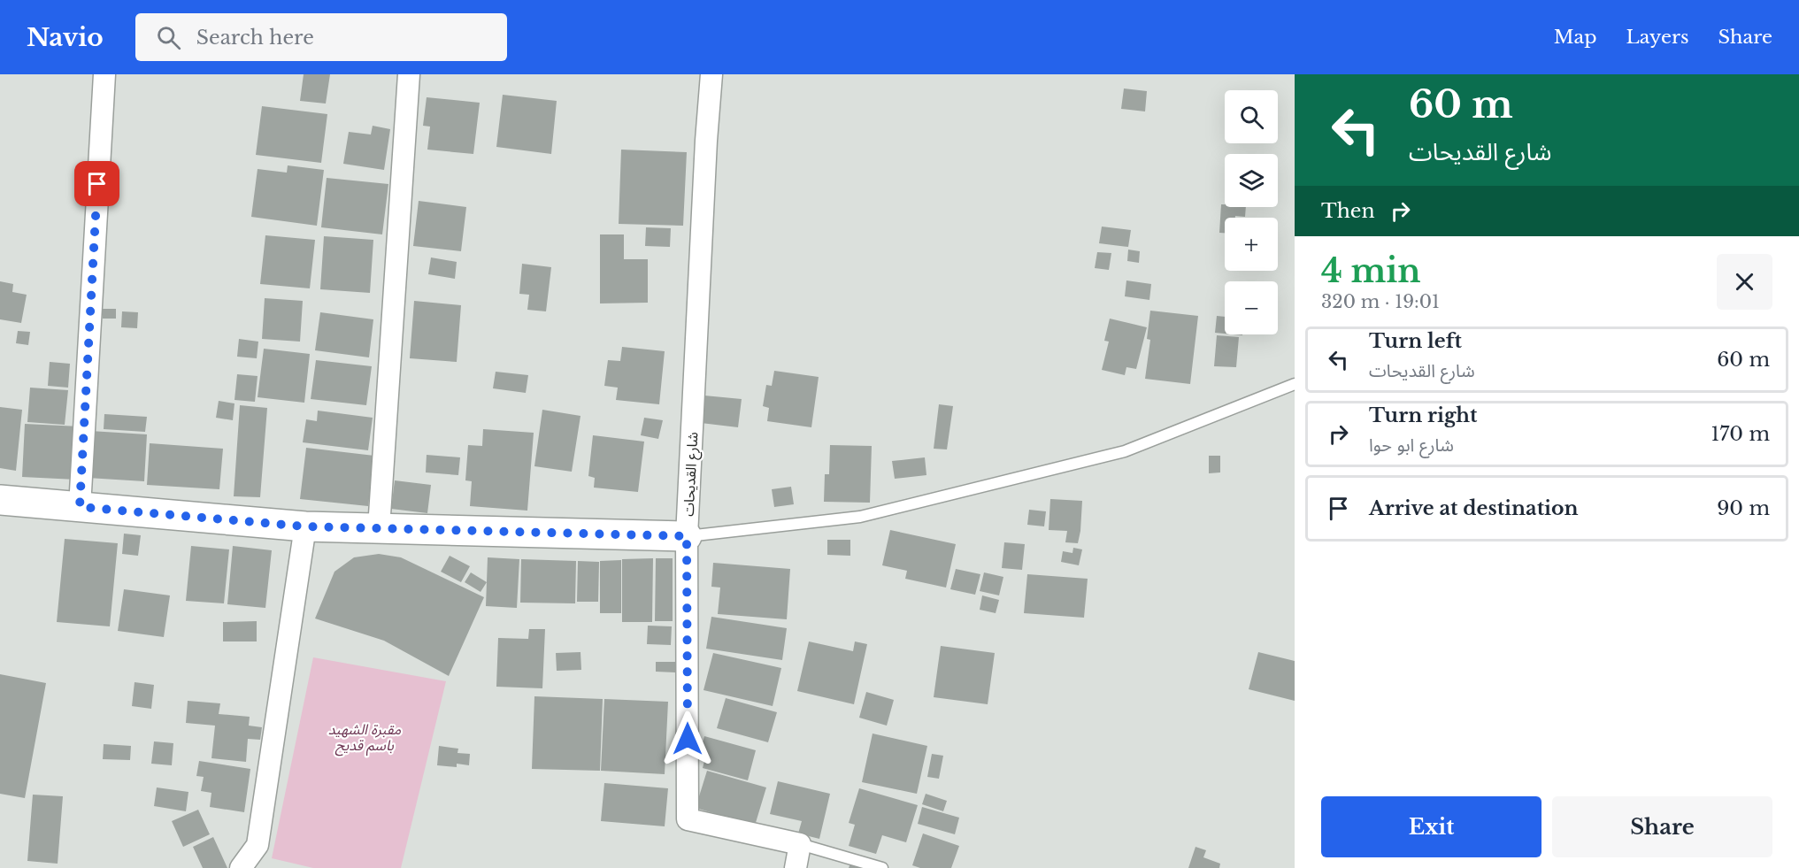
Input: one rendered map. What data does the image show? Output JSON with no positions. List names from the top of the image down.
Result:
{
  "streets": {
    "street": ["شارع القديحات"]
  },
  "parks": ["مقبرة الشهيد باسم قديح"],
  "page": {
    "header": "Navio",
    "search": "Search here",
    "nav": ["Map", "Layers", "Share"],
    "turn": ["60 m", "شارع القديحات"],
    "map_buttons": ["+", "−"],
    "then": "Then",
    "heading": ["4 min", "320 m · 19:01"],
    "list": [
      {
        "name": "Turn left",
        "note": "شارع القديحات",
        "value": "60 m"
      },
      {
        "name": "Turn right",
        "note": "شارع ابو حوا",
        "value": "170 m"
      },
      {
        "name": "Arrive at destination",
        "value": "90 m"
      }
    ],
    "buttons": ["Exit", "Share"]
  }
}
